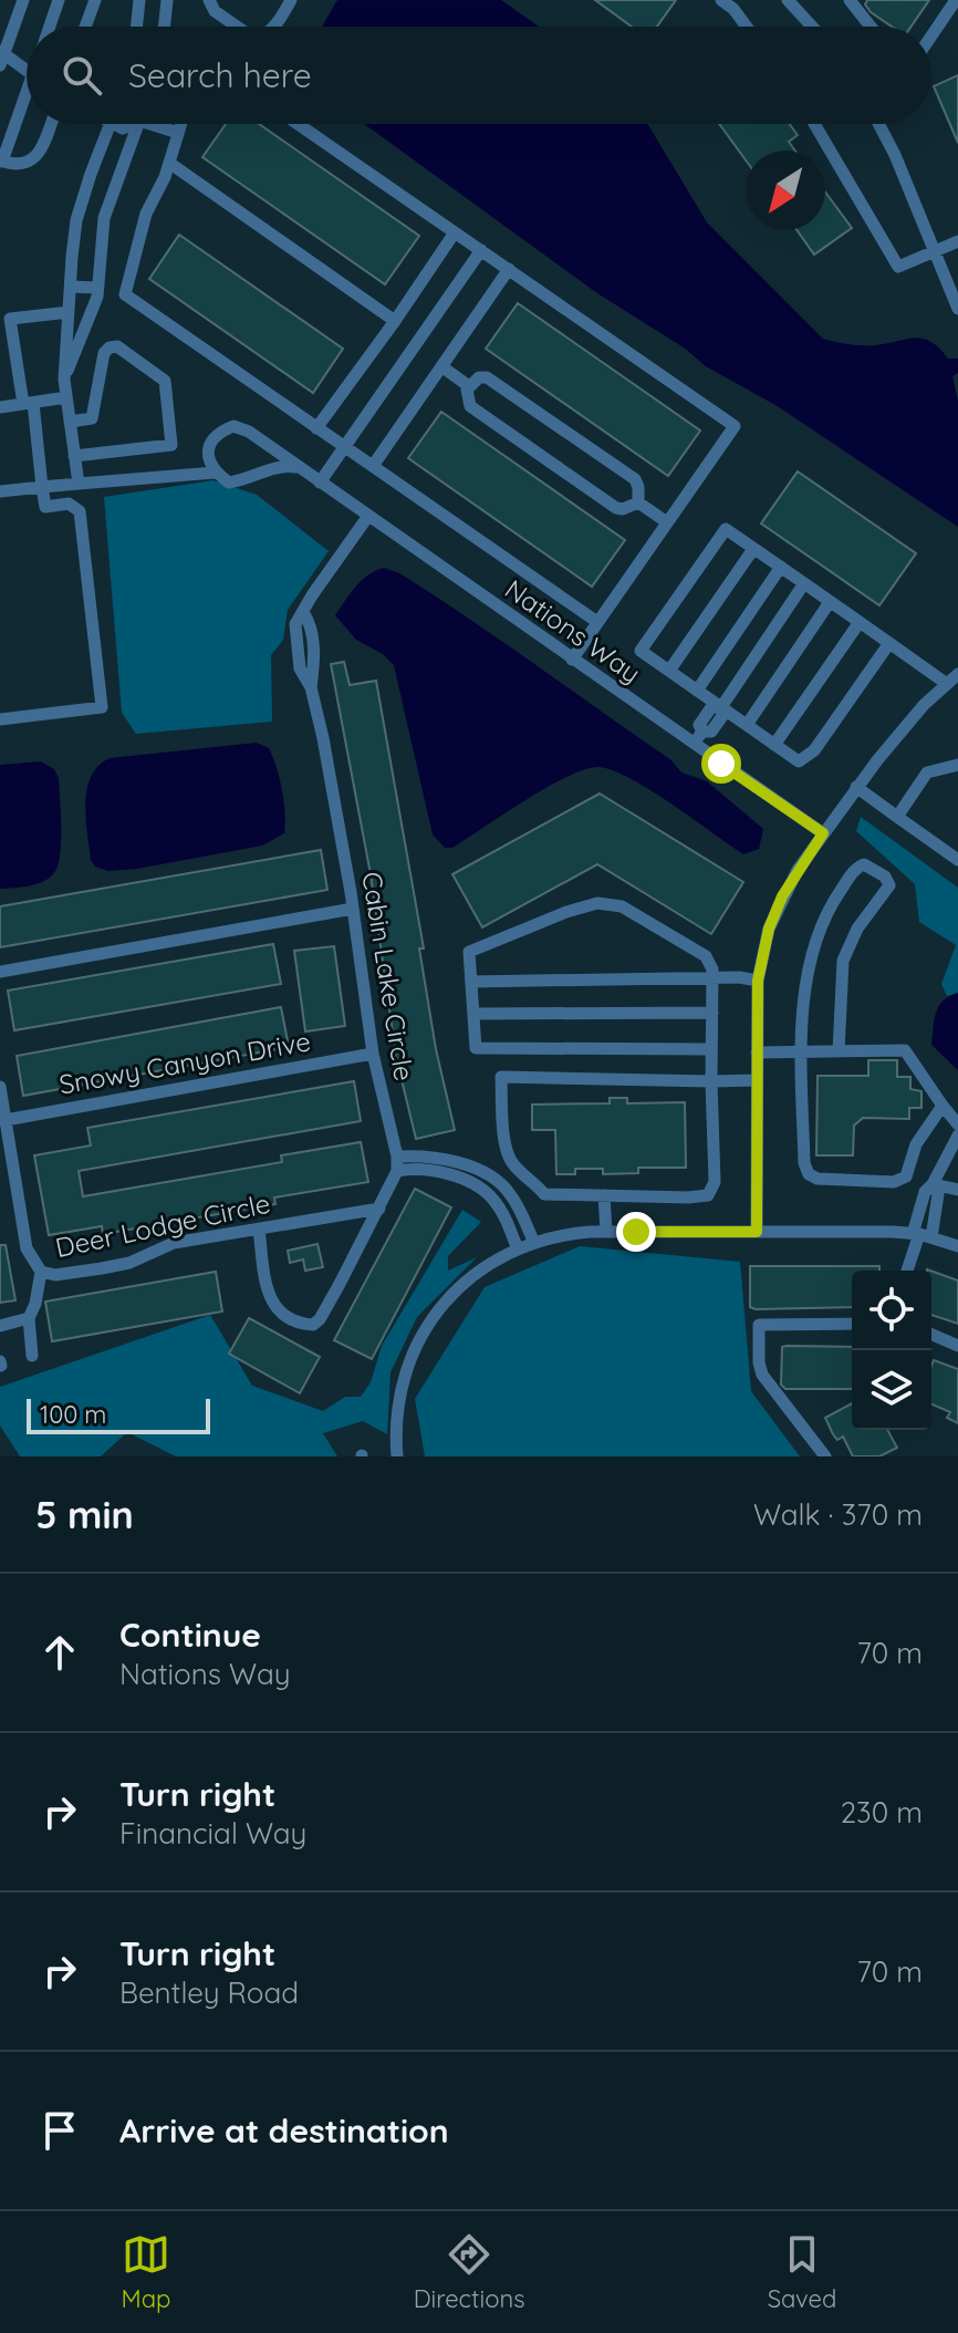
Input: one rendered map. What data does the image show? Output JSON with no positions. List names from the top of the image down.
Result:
{
  "streets": {
    "street": [
      "Nations Way",
      "Cabin Lake Circle",
      "Snowy Canyon Drive",
      "Deer Lodge Circle"
    ]
  },
  "crossings": [
    ["Nations Way", "Cabin Lake Circle"],
    ["Cabin Lake Circle", "Snowy Canyon Drive"],
    ["Cabin Lake Circle", "Deer Lodge Circle"],
    ["Snowy Canyon Drive", "Deer Lodge Circle"]
  ],
  "scale_bar": "100 m",
  "north": "bottom left",
  "page": {
    "search": "Search here",
    "scale": "100 m",
    "heading": ["5 min", "Walk · 370 m"],
    "list": [
      ["Continue", "Nations Way", "70 m"],
      ["Turn right", "Financial Way", "230 m"],
      ["Turn right", "Bentley Road", "70 m"],
      "Arrive at destination"
    ],
    "nav": ["Map", "Directions", "Saved"]
  }
}
